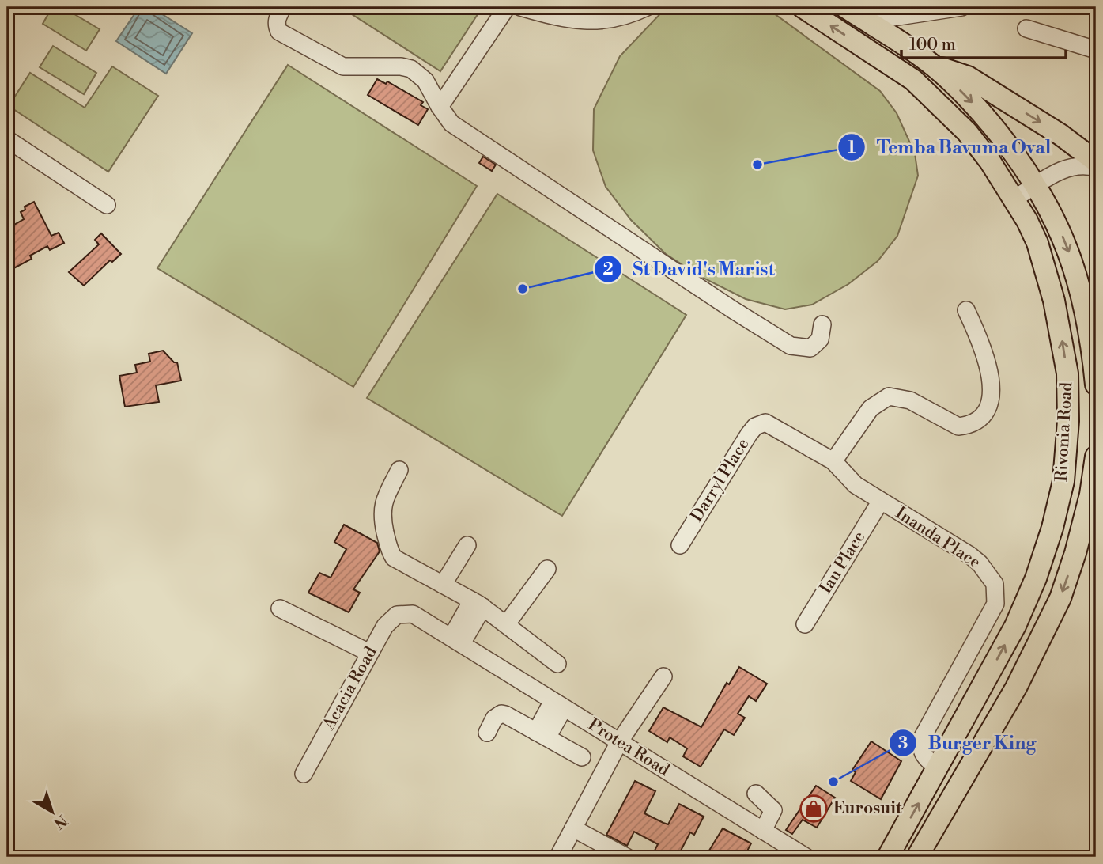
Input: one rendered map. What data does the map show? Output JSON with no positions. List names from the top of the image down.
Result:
{
  "streets": {
    "main road": ["Rivonia Road"],
    "street": [
      "Darryl Place",
      "Inanda Place",
      "Ian Place",
      "Acacia Road",
      "Protea Road"
    ]
  },
  "crossings": [
    ["Rivonia Road", "Inanda Place"],
    ["Darryl Place", "Inanda Place"],
    ["Inanda Place", "Ian Place"],
    ["Acacia Road", "Protea Road"]
  ],
  "places": {
    "other": ["Temba Bavuma Oval", "St David's Marist", "Burger King"],
    "shop": ["Eurosuit"]
  },
  "scale_bar": "100 m",
  "north": "bottom right"
}
